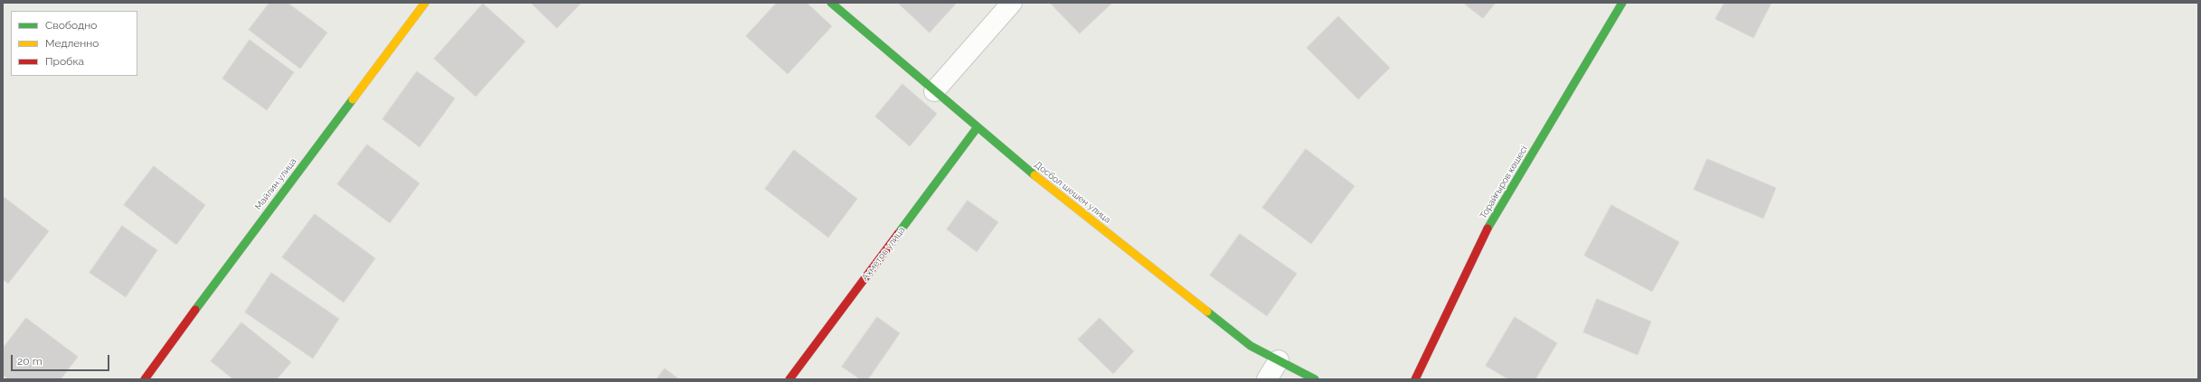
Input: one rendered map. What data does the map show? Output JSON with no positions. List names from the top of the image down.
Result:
{
  "streets": {
    "street": [
      "Торайғыров көшесі",
      "Майлин улица",
      "Досбол шешен улица",
      "Ахметов улица"
    ]
  },
  "crossings": [
    ["Досбол шешен улица", "Ахметов улица"]
  ],
  "legend": ["Свободно", "Медленно", "Пробка"],
  "scale_bar": "20 m"
}
